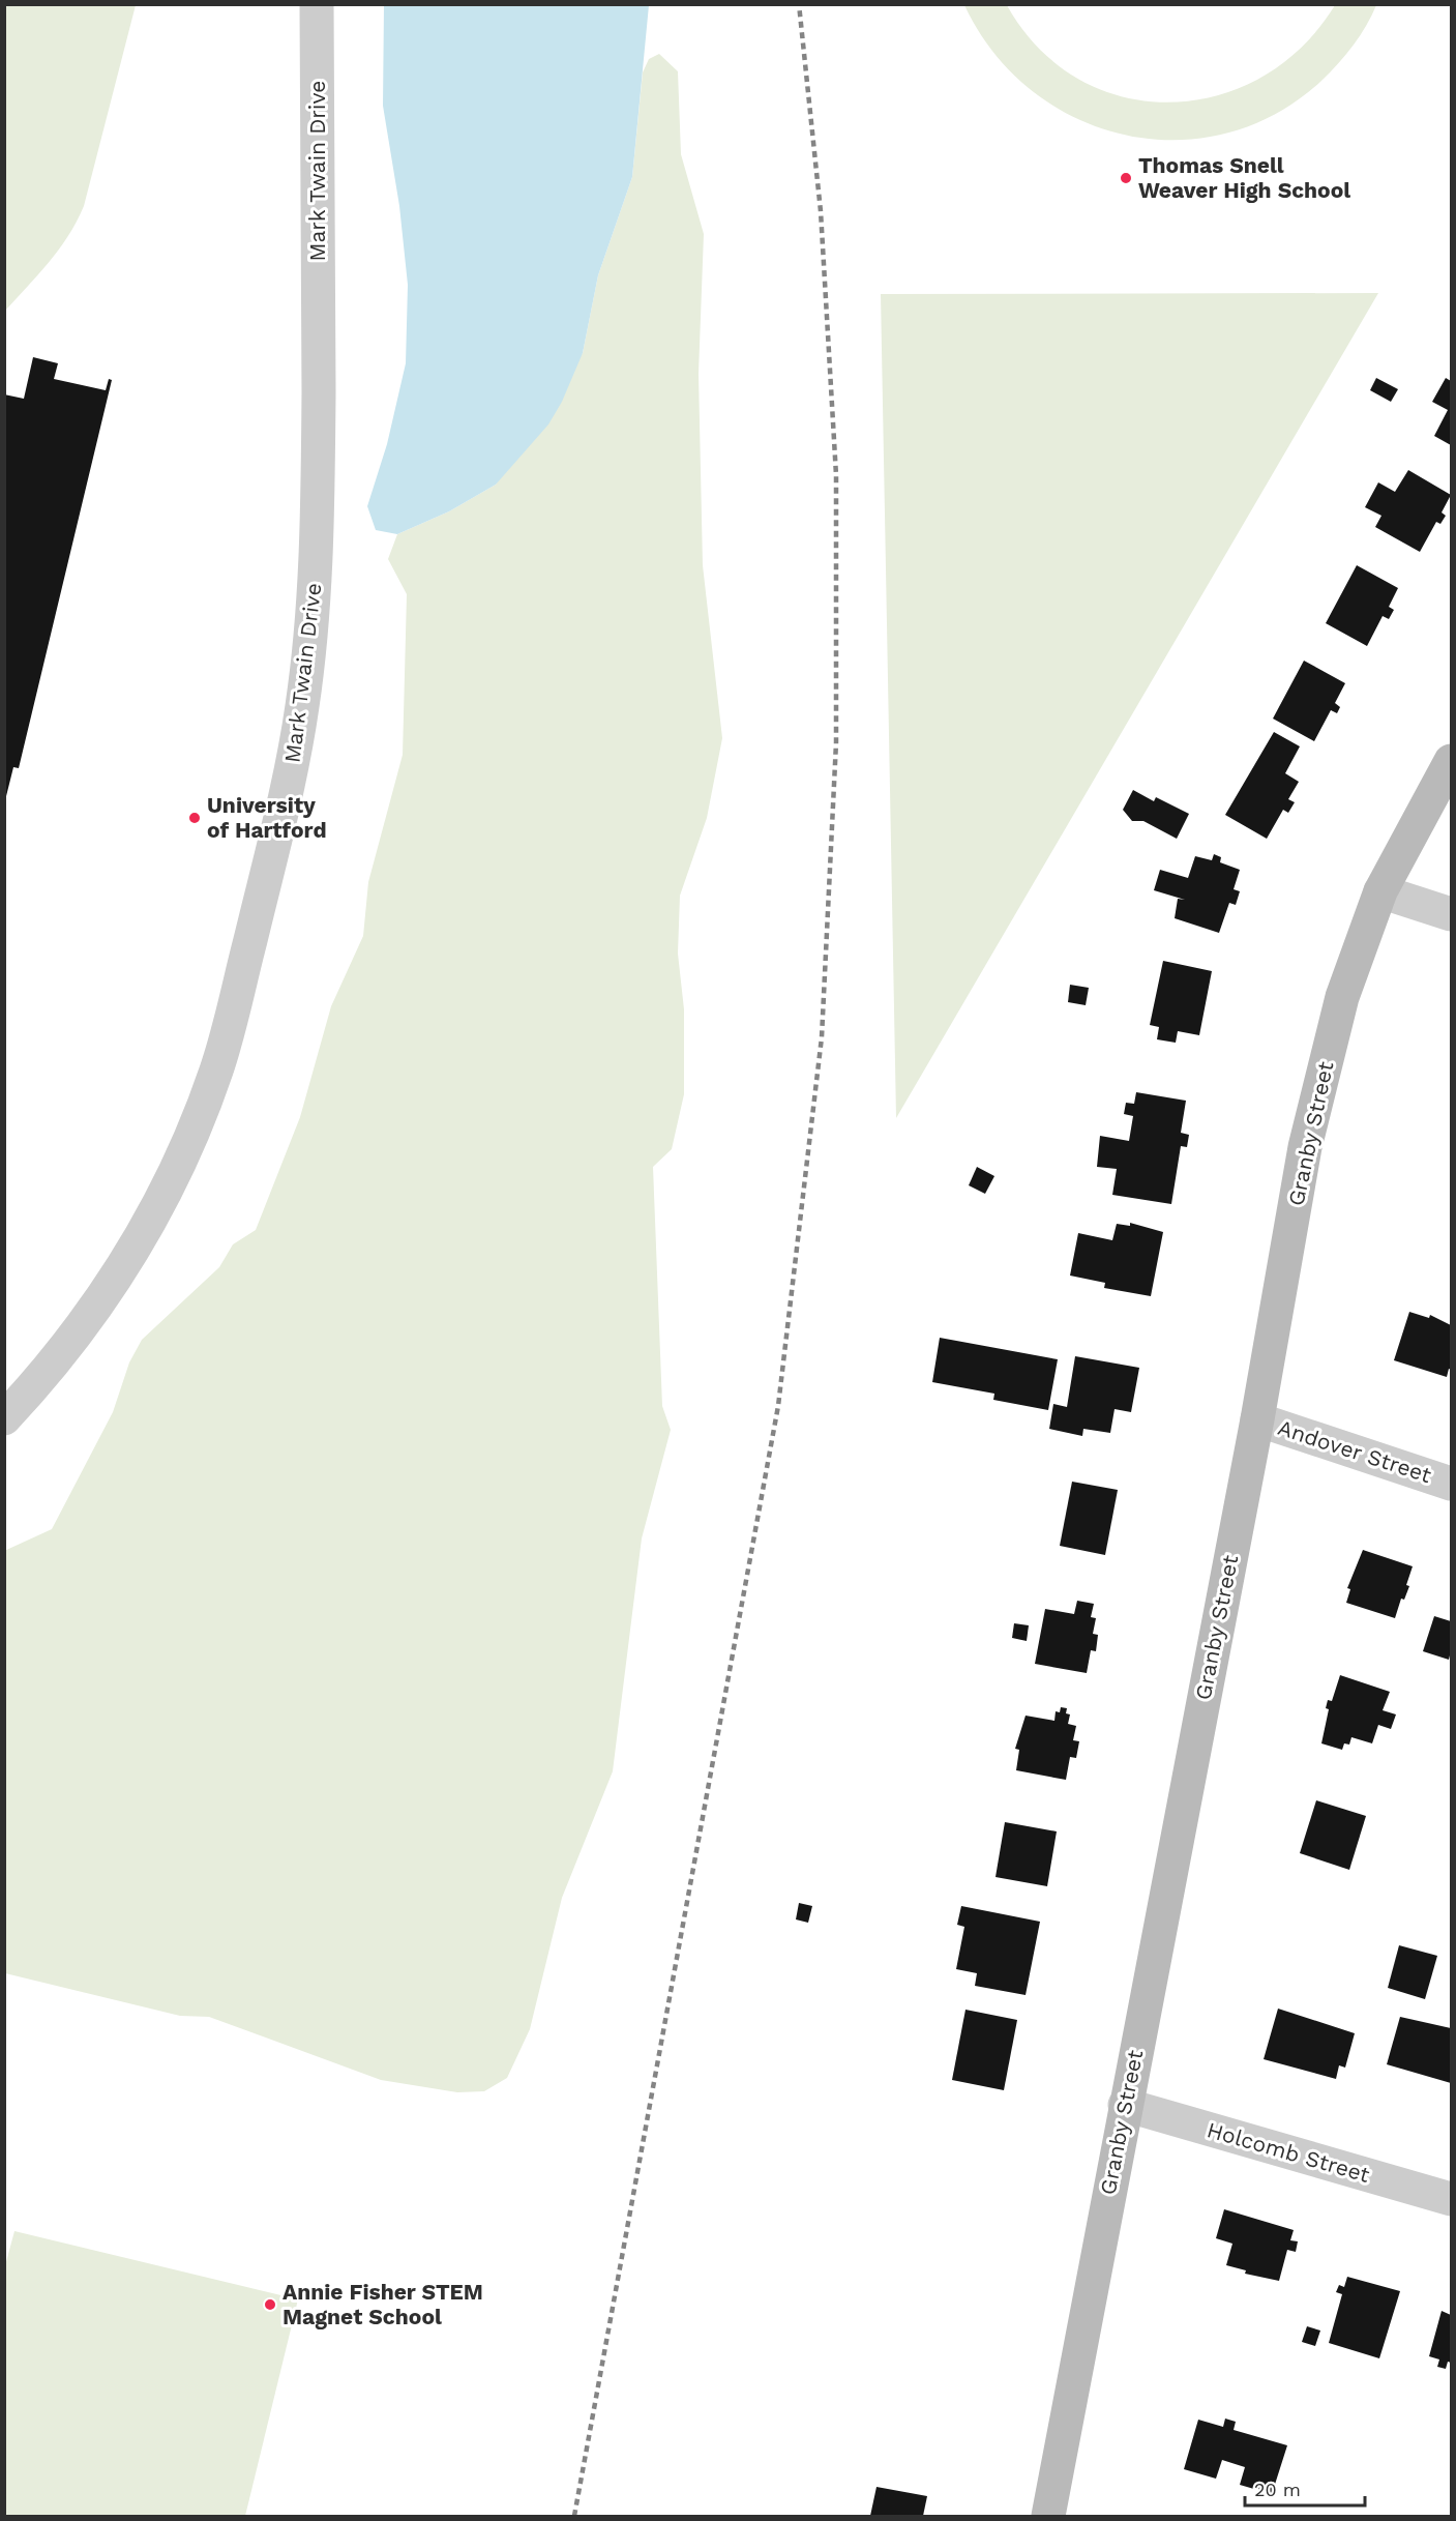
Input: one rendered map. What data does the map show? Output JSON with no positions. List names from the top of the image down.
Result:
{
  "streets": {
    "main road": ["Granby Street"],
    "street": ["Mark Twain Drive", "Andover Street", "Holcomb Street"]
  },
  "crossings": [
    ["Granby Street", "Andover Street"],
    ["Granby Street", "Holcomb Street"]
  ],
  "places": ["Thomas Snell Weaver High School", "University of Hartford", "Annie Fisher STEM Magnet School"],
  "scale_bar": "20 m"
}
